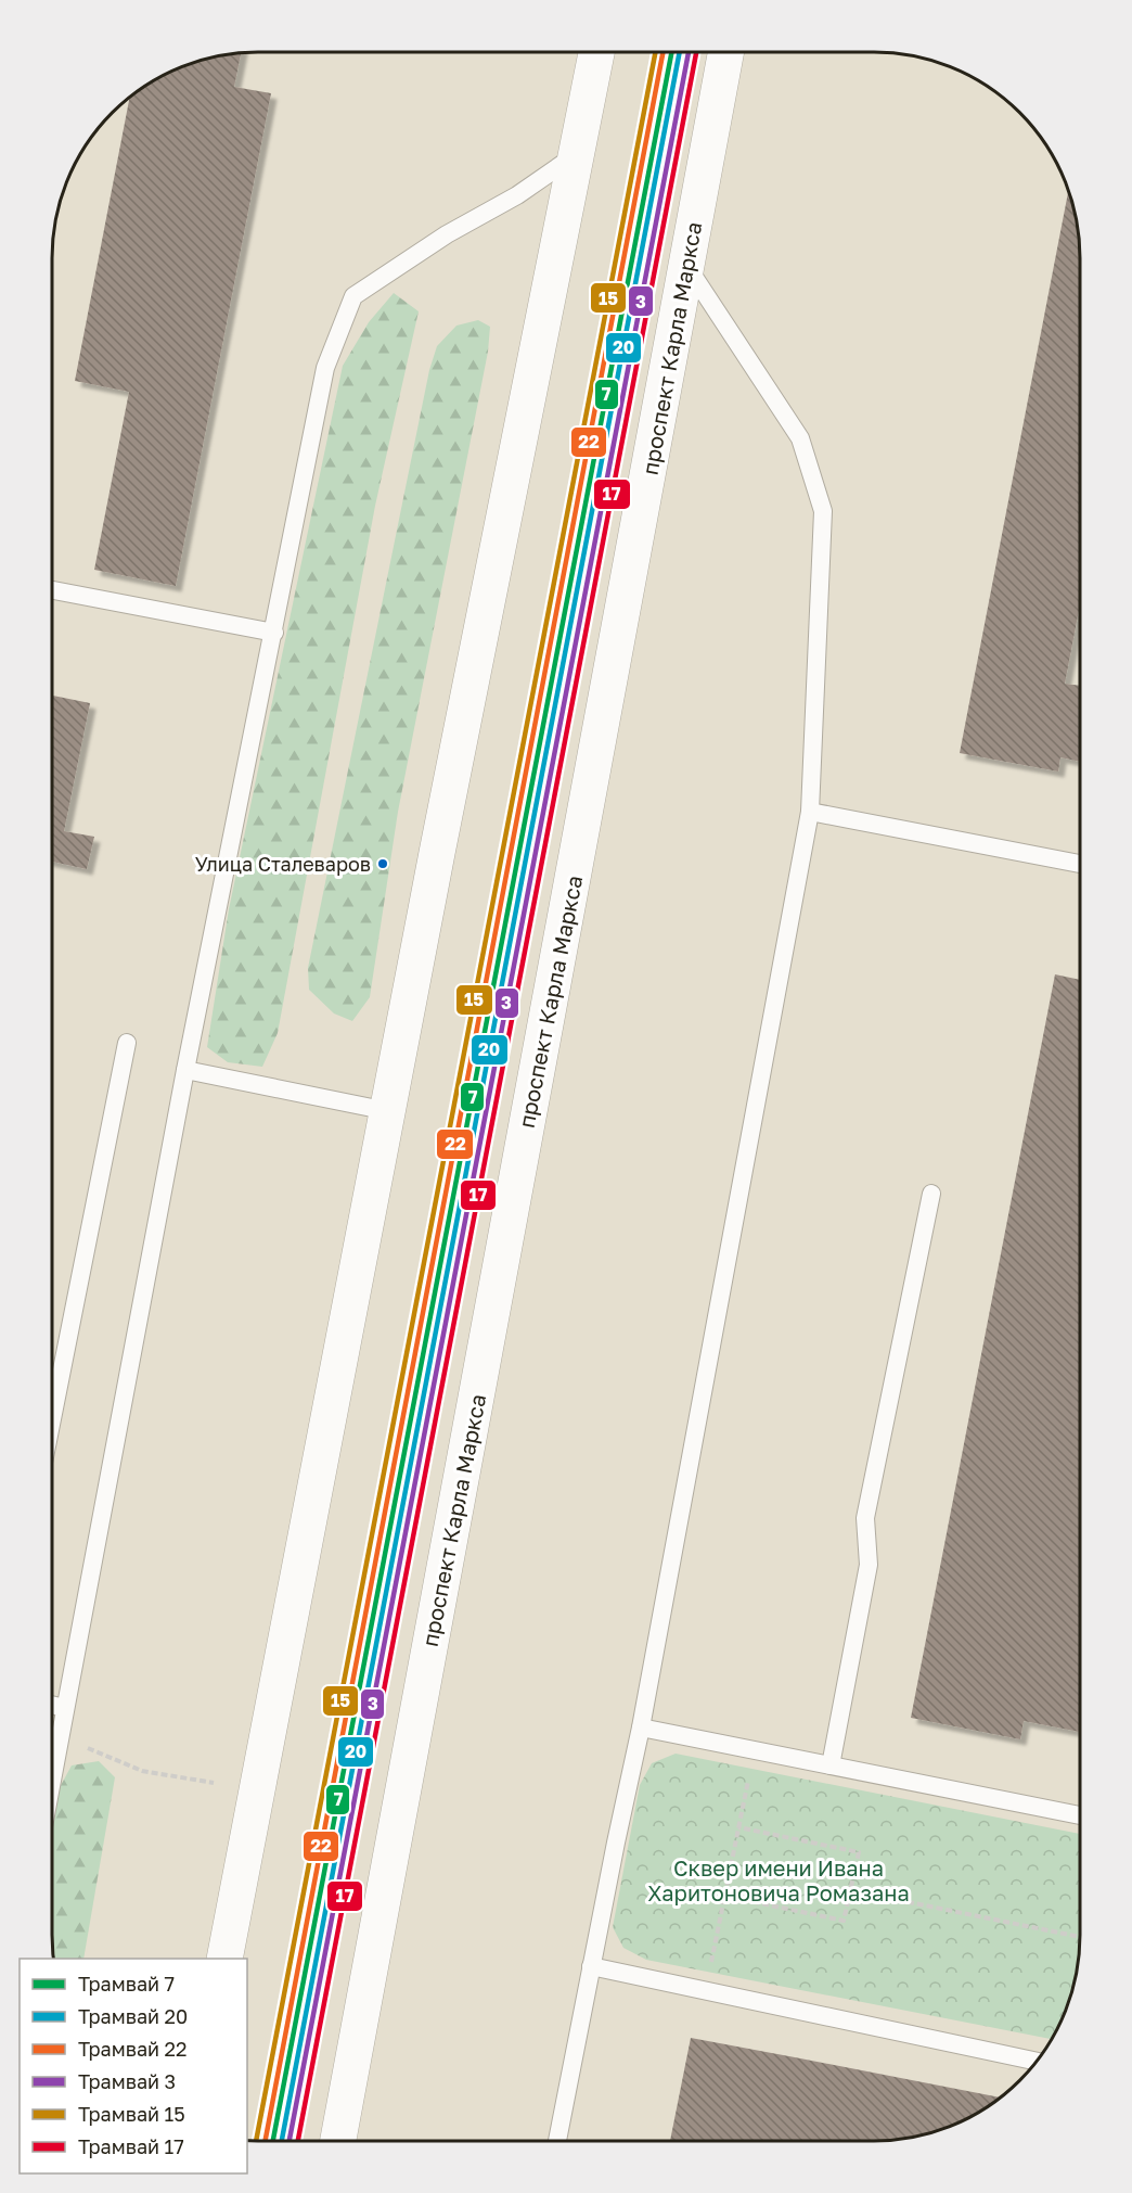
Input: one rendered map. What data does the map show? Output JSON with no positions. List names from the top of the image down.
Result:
{
  "streets": {
    "main road": ["проспект Карла Маркса"]
  },
  "parks": ["Сквер имени Ивана Харитоновича Ромазана"],
  "places": ["Улица Сталеваров"],
  "lines": [
    "tram line 7",
    "tram line 20",
    "tram line 22",
    "tram line 3",
    "tram line 15",
    "tram line 17"
  ],
  "legend": [
    "Трамвай 7",
    "Трамвай 20",
    "Трамвай 22",
    "Трамвай 3",
    "Трамвай 15",
    "Трамвай 17"
  ]
}
